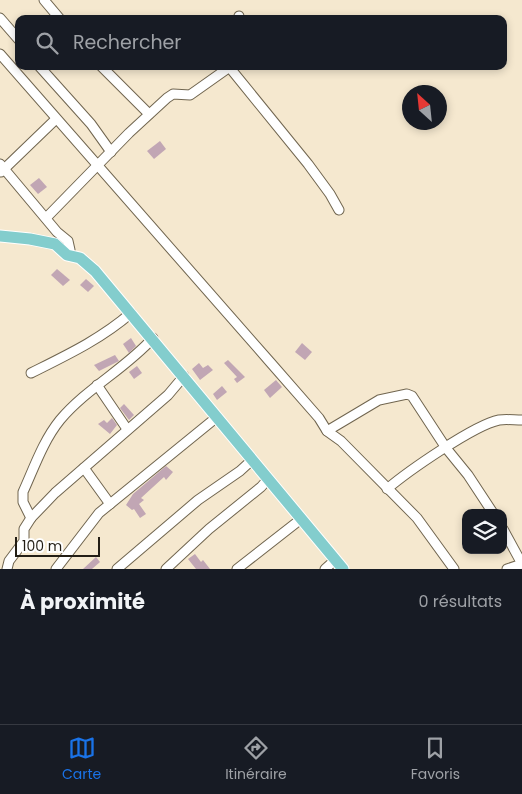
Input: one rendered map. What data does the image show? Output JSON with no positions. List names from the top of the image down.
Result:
{
  "scale_bar": "100 m",
  "north": "top left",
  "page": {
    "search": "Rechercher",
    "scale": "100 m",
    "heading": ["À proximité", "0 résultats"],
    "nav": ["Carte", "Itinéraire", "Favoris"]
  }
}
